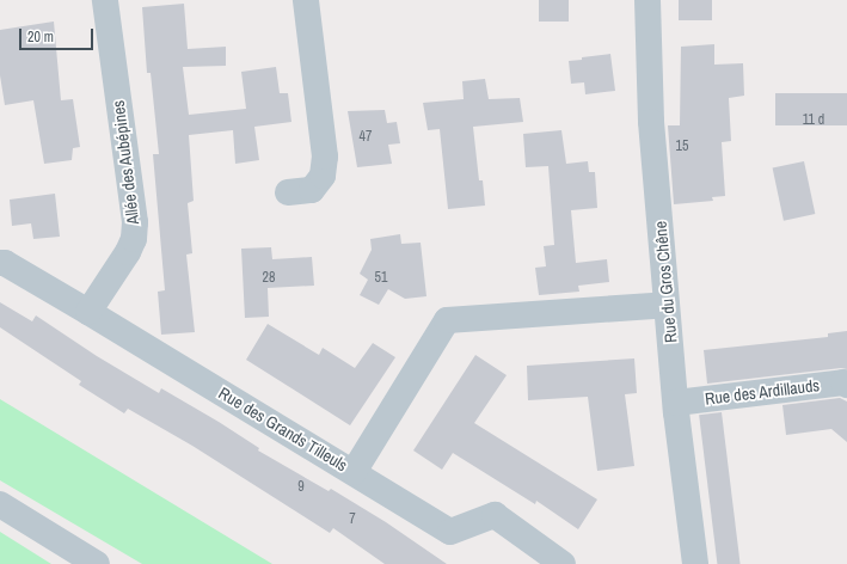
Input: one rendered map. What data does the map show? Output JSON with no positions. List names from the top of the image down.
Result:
{
  "streets": {
    "street": [
      "Allée des Aubépines",
      "Rue du Gros Chêne",
      "Rue des Ardillauds",
      "Rue des Grands Tilleuls"
    ]
  },
  "crossings": [
    ["Allée des Aubépines", "Rue des Grands Tilleuls"],
    ["Rue du Gros Chêne", "Rue des Ardillauds"]
  ],
  "house_numbers": [
    "11 d",
    "47",
    "15",
    "28",
    "51",
    "9",
    "7"
  ],
  "scale_bar": "20 m"
}
